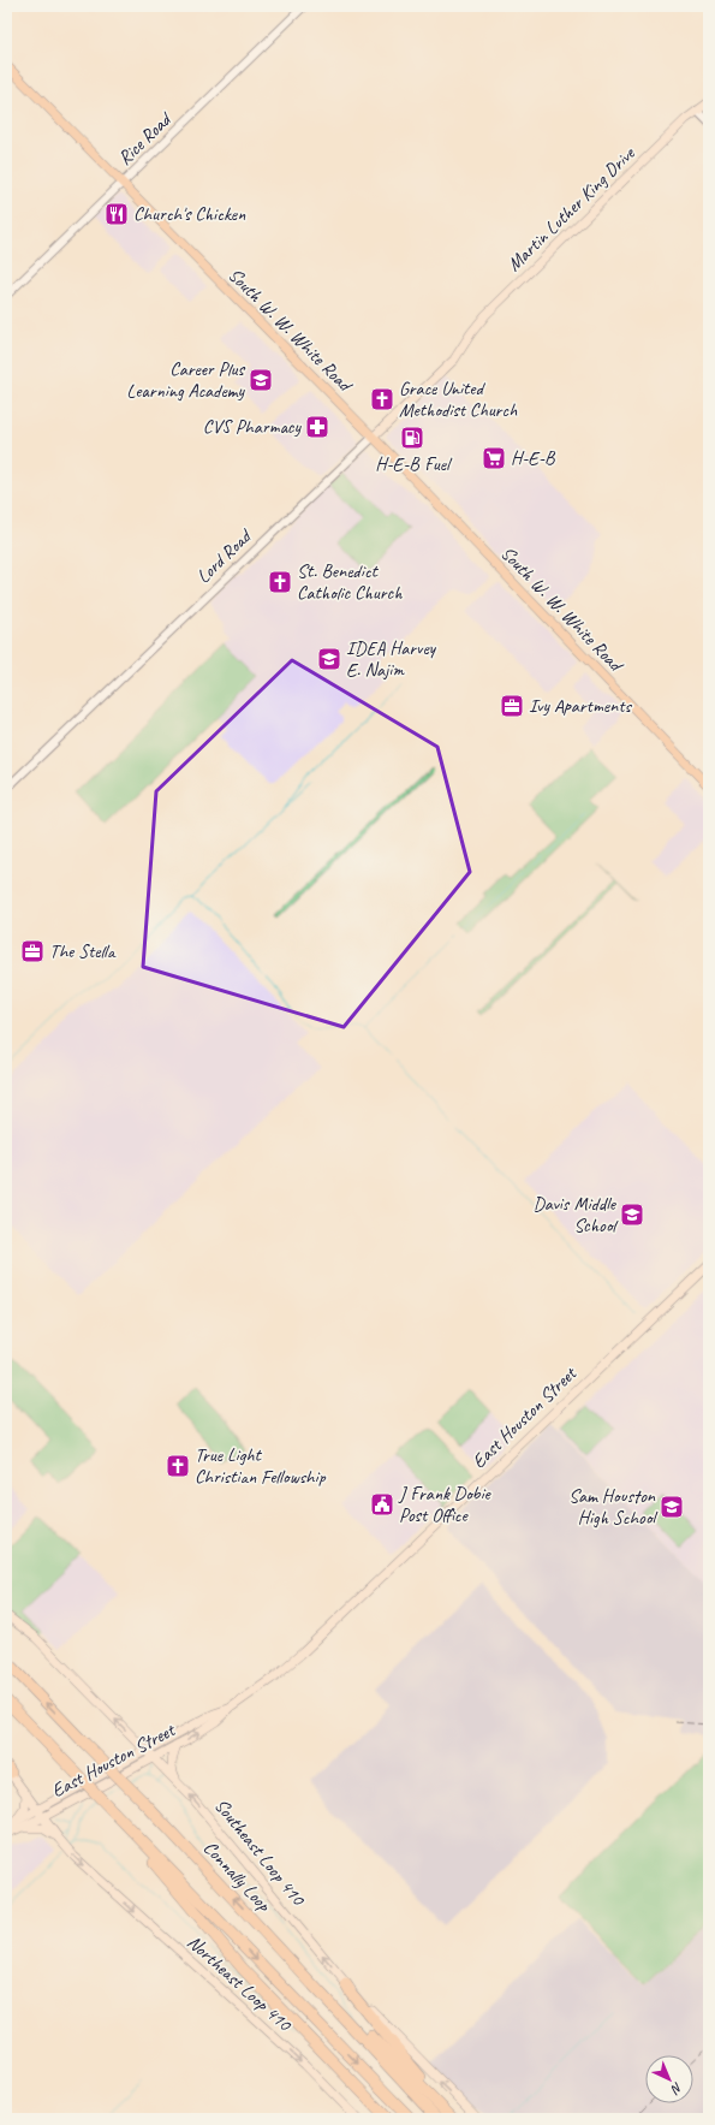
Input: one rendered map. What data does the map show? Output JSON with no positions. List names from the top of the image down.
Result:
{
  "streets": {
    "highway": ["Connally Loop"],
    "main road": [
      "Martin Luther King Drive",
      "South W. W. White Road",
      "Lord Road",
      "East Houston Street",
      "Southeast Loop 410",
      "Northeast Loop 410"
    ],
    "street": ["Rice Road"]
  },
  "crossings": [
    ["Rice Road", "South W. W. White Road"],
    ["Martin Luther King Drive", "Lord Road"],
    ["South W. W. White Road", "Lord Road"],
    ["East Houston Street", "Southeast Loop 410"]
  ],
  "one_way": ["Southeast Loop 410", "Northeast Loop 410"],
  "places": {
    "restaurant": ["Church's Chicken"],
    "school or university": [
      "Career Plus Learning Academy",
      "IDEA Harvey E. Najim",
      "Davis Middle School",
      "Sam Houston High School"
    ],
    "church": ["Grace United Methodist Church", "St. Benedict Catholic Church", "True Light Christian Fellowship"],
    "pharmacy": ["CVS Pharmacy"],
    "fuel station": ["H-E-B Fuel"],
    "supermarket": ["H-E-B"],
    "office": ["Ivy Apartments", "The Stella"],
    "public building": ["J Frank Dobie Post Office"]
  },
  "north": "bottom right"
}
